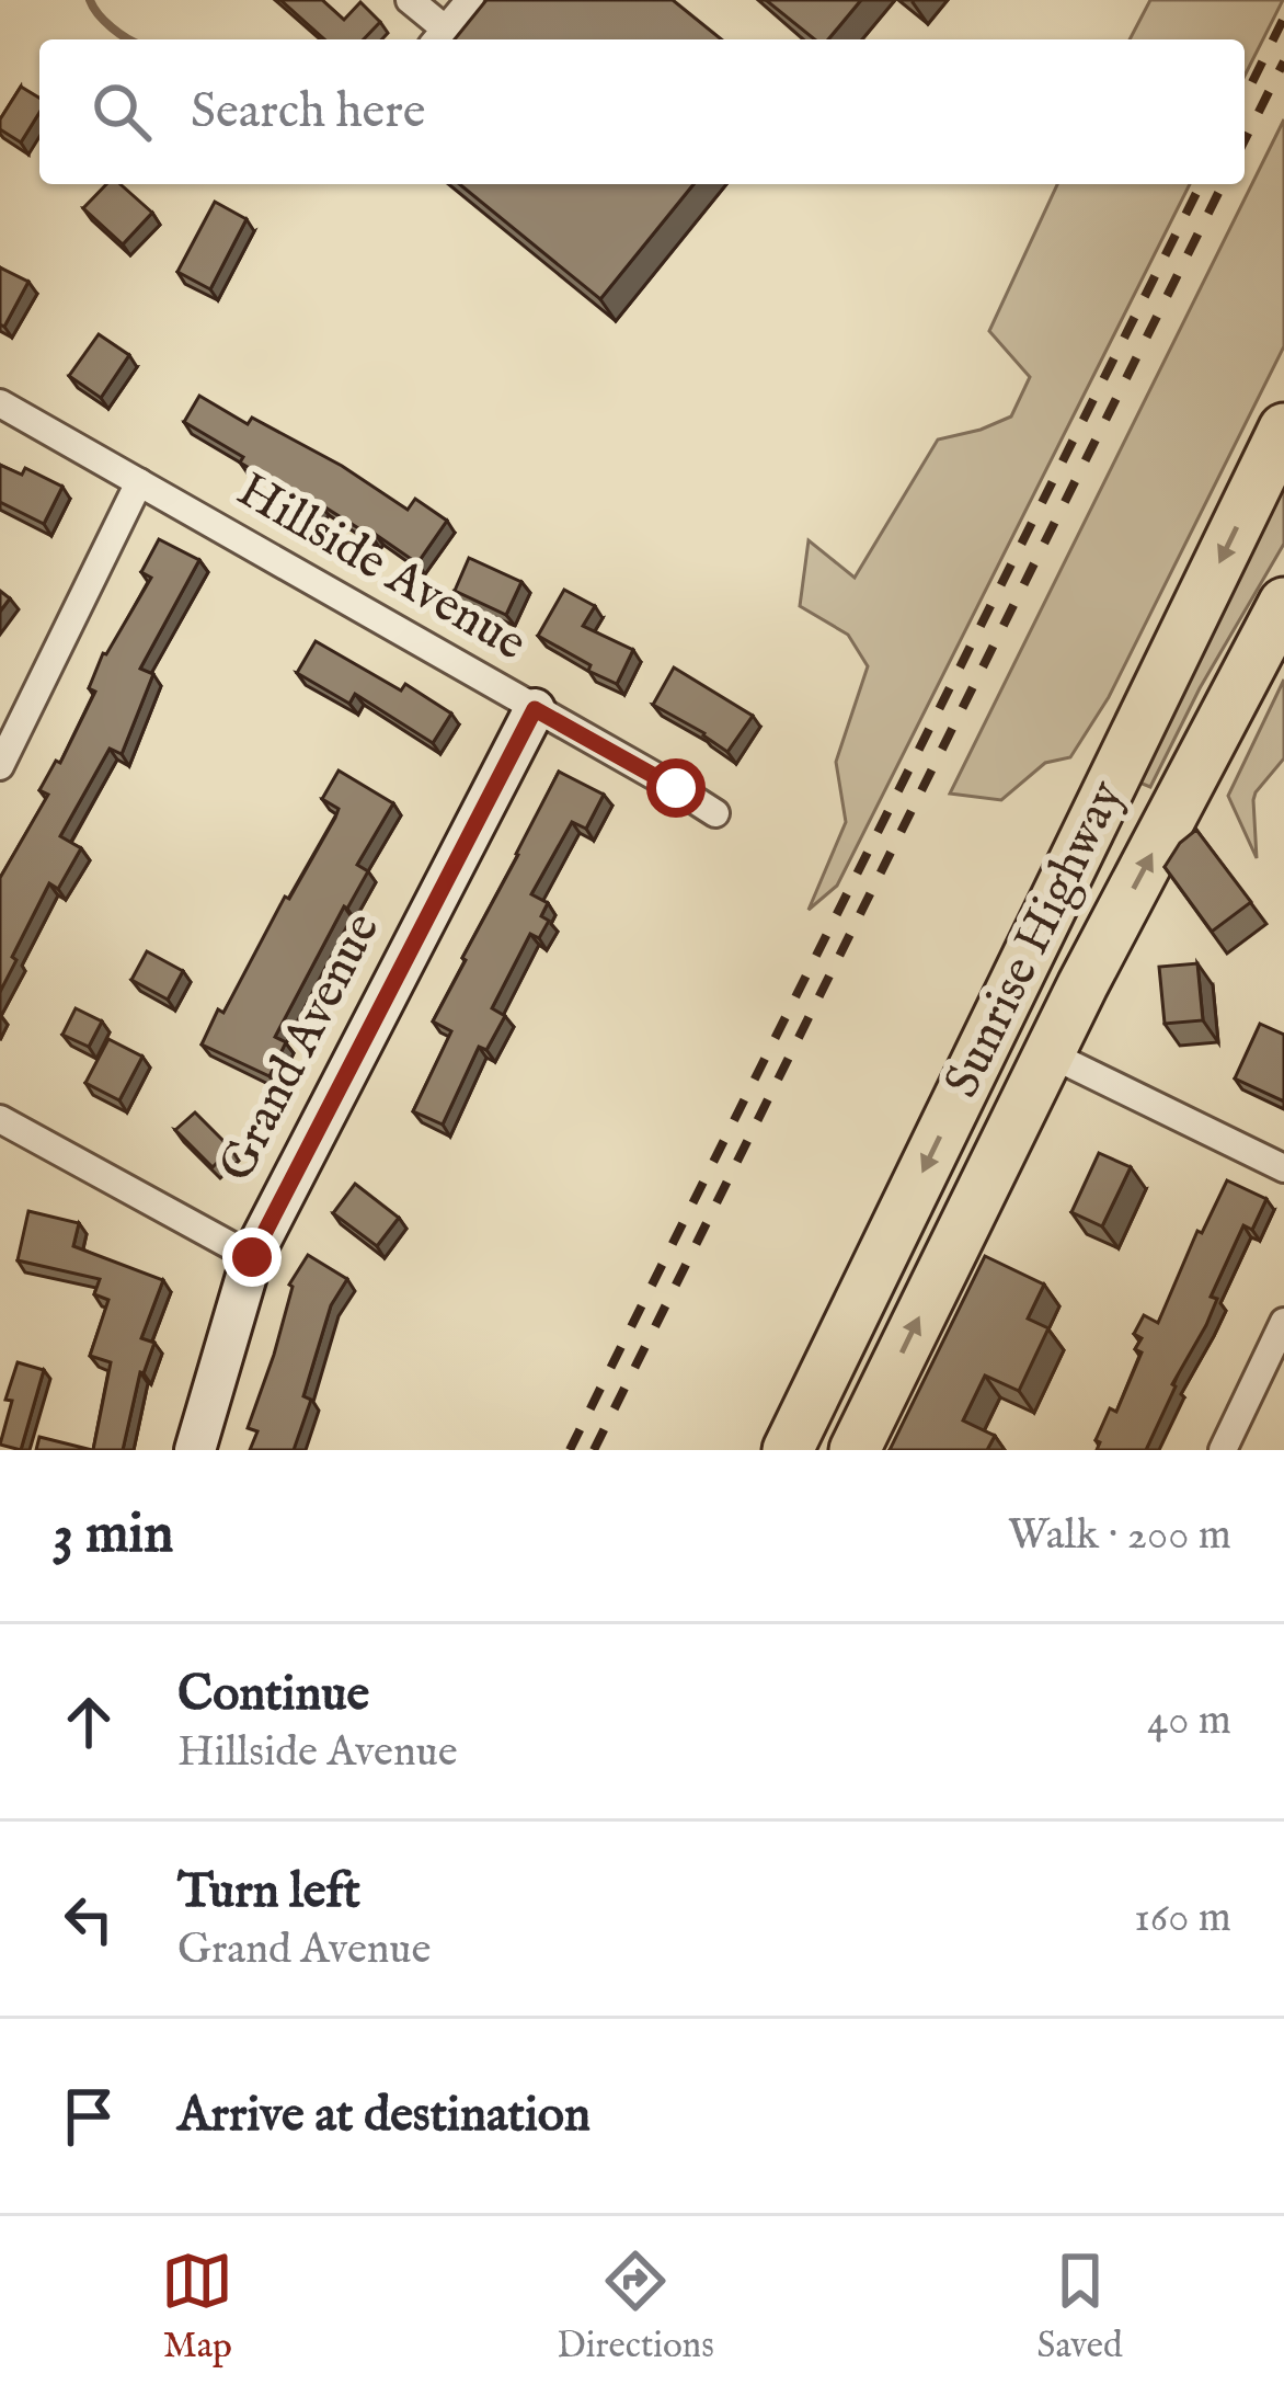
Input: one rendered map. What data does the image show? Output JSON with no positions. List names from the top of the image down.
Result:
{
  "streets": {
    "highway": ["Sunrise Highway"],
    "street": ["Hillside Avenue", "Grand Avenue"]
  },
  "crossings": [
    ["Hillside Avenue", "Grand Avenue"]
  ],
  "page": {
    "search": "Search here",
    "heading": ["3 min", "Walk · 200 m"],
    "list": [
      ["Continue", "Hillside Avenue", "40 m"],
      ["Turn left", "Grand Avenue", "160 m"],
      "Arrive at destination"
    ],
    "nav": ["Map", "Directions", "Saved"]
  }
}
